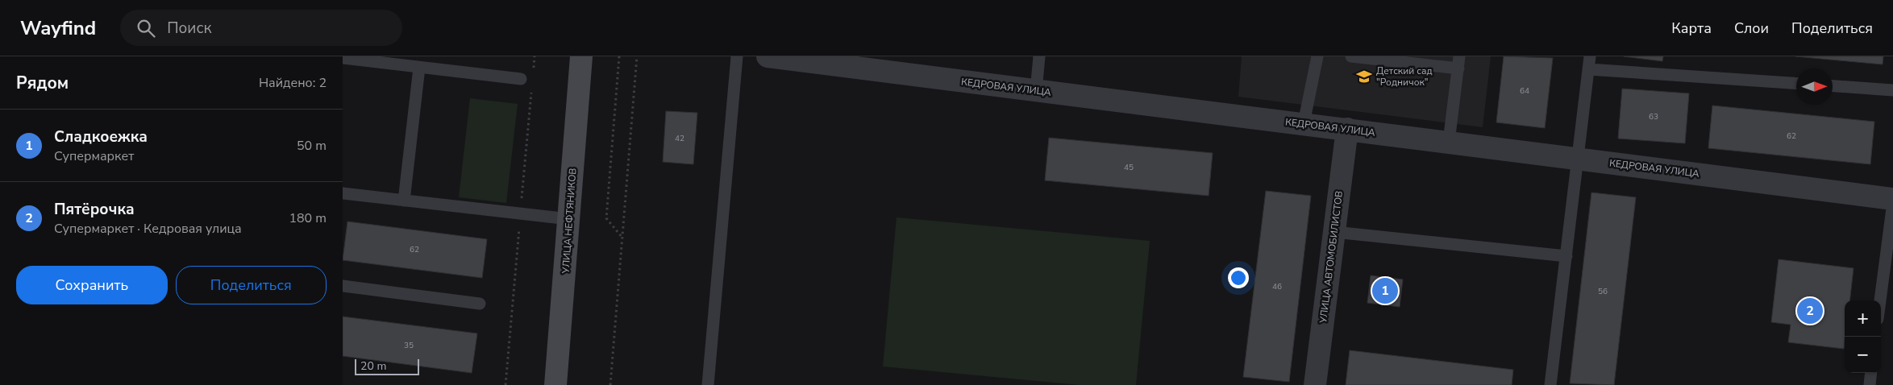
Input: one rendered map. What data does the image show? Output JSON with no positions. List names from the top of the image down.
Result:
{
  "streets": {
    "street": ["КЕДРОВАЯ УЛИЦА", "УЛИЦА НЕФТЯНИКОВ", "УЛИЦА АВТОМОБИЛИСТОВ"]
  },
  "crossings": [
    ["КЕДРОВАЯ УЛИЦА", "УЛИЦА АВТОМОБИЛИСТОВ"]
  ],
  "places": {
    "school or university": ["Детский сад \"Родничок\""]
  },
  "house_numbers": [
    "64",
    "63",
    "62",
    "42",
    "45",
    "62",
    "46",
    "56",
    "35"
  ],
  "scale_bar": "20 m",
  "north": "right",
  "page": {
    "header": "Wayfind",
    "search": "Поиск",
    "nav": ["Карта", "Слои", "Поделиться"],
    "heading": ["Рядом", "Найдено: 2"],
    "list": [
      {
        "mark": "1",
        "name": "Сладкоежка",
        "note": "Супермаркет",
        "value": "50 m"
      },
      {
        "mark": "2",
        "name": "Пятёрочка",
        "note": "Супермаркет · Кедровая улица",
        "value": "180 m"
      }
    ],
    "buttons": ["Сохранить", "Поделиться"],
    "pins": ["1", "2"],
    "map_buttons": ["+", "−"],
    "scale": "20 m"
  }
}
